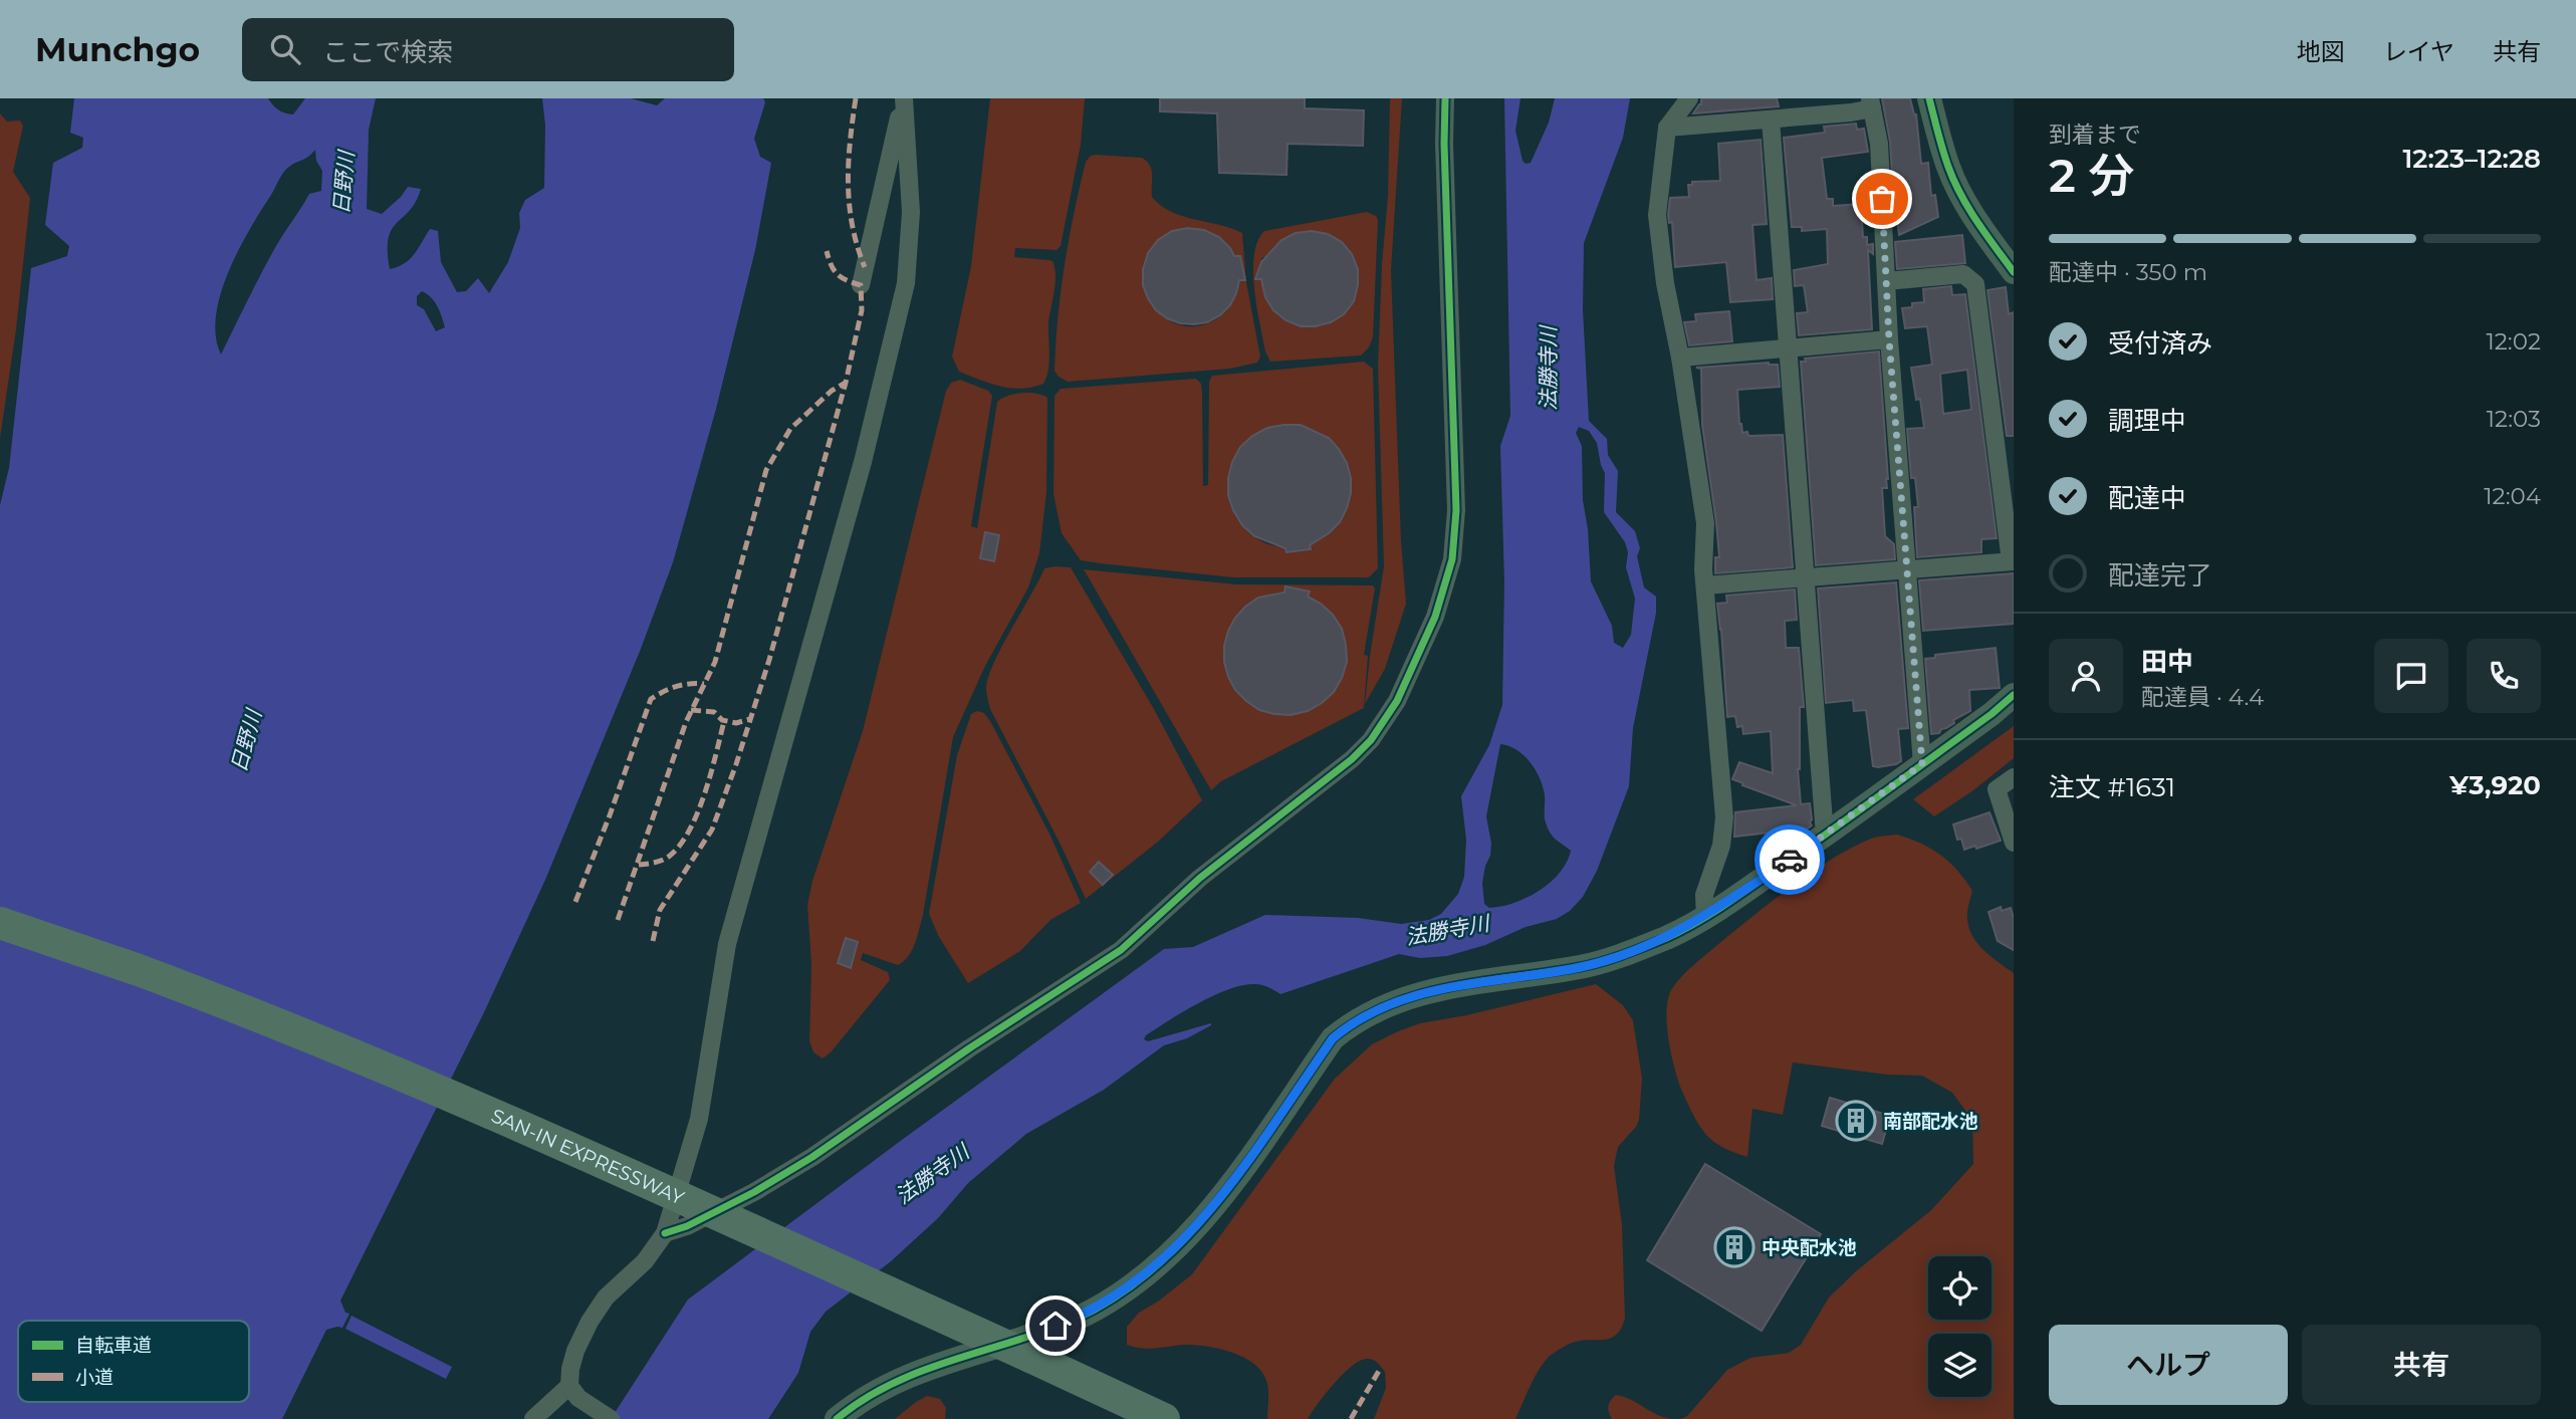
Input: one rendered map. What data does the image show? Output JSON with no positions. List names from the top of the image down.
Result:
{
  "streets": {
    "highway": ["SAN-IN EXPRESSWAY"]
  },
  "water": ["日野川", "法勝寺川"],
  "places": {
    "building": ["南部配水池", "中央配水池"]
  },
  "legend": ["自転車道", "小道"],
  "page": {
    "header": "Munchgo",
    "search": "ここで検索",
    "nav": ["地図", "レイヤ", "共有"],
    "heading": ["2 分", "到着まで", "12:23–12:28"],
    "panel": [
      "田中",
      "配達員 · 4.4",
      "注文 #1631",
      "¥3,920"
    ],
    "bar": "配達中 · 350 m",
    "list": [
      ["受付済み", "12:02"],
      ["調理中", "12:03"],
      ["配達中", "12:04"],
      "配達完了"
    ],
    "buttons": ["ヘルプ", "共有"]
  }
}
